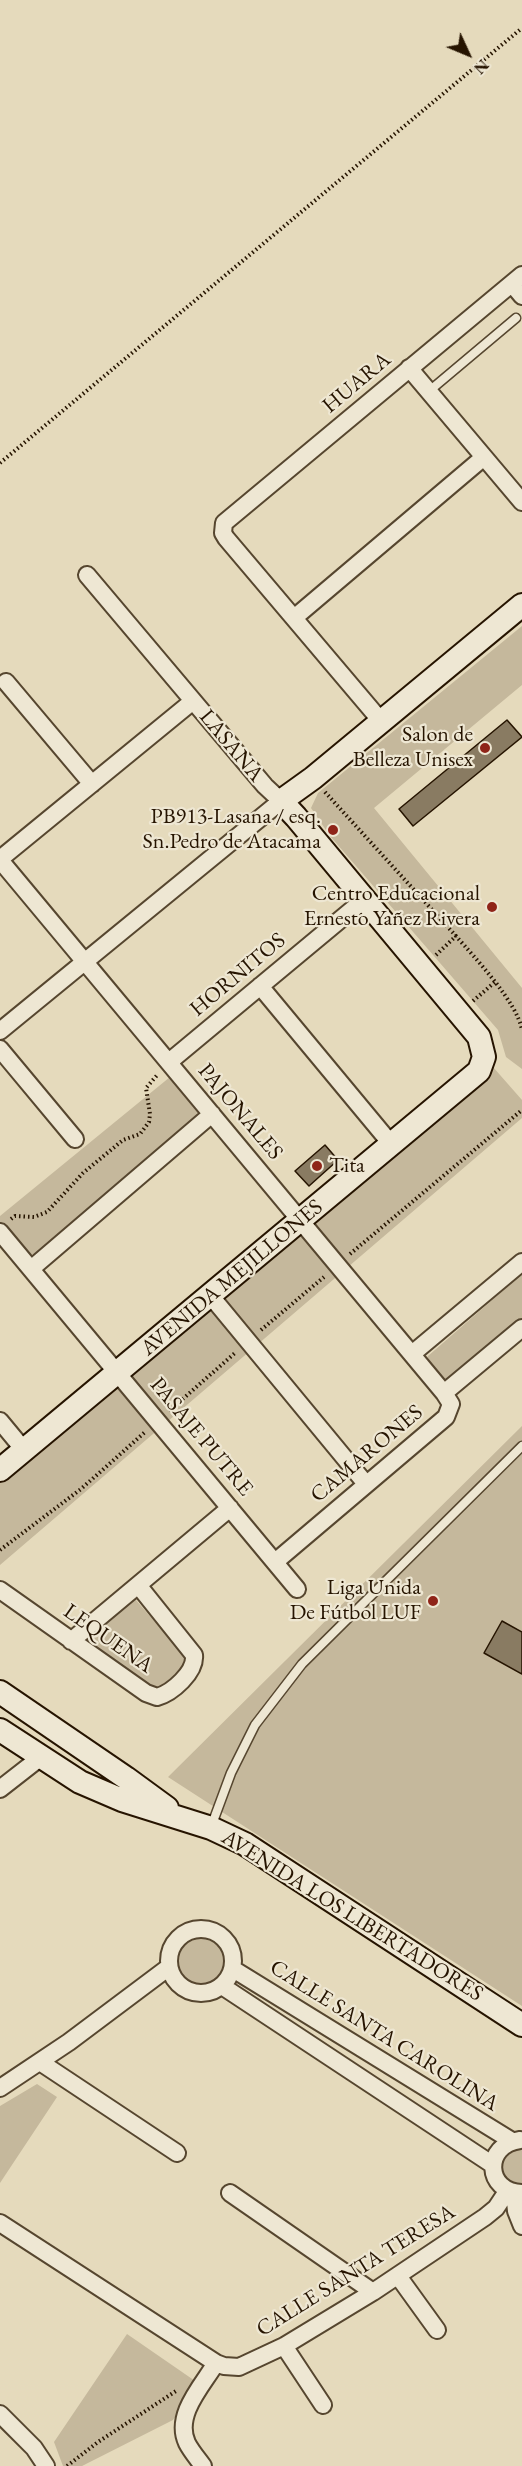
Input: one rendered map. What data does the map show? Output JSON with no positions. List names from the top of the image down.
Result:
{
  "streets": {
    "street": [
      "HUARA",
      "LASANA",
      "HORNITOS",
      "PAJONALES",
      "AVENIDA MEJILLONES",
      "PASAJE PUTRE",
      "CAMARONES",
      "LEQUENA",
      "AVENIDA LOS LIBERTADORES",
      "CALLE SANTA CAROLINA",
      "CALLE SANTA TERESA"
    ]
  },
  "crossings": [
    ["LASANA", "HORNITOS"],
    ["LASANA", "AVENIDA MEJILLONES"],
    ["HORNITOS", "PAJONALES"],
    ["PAJONALES", "AVENIDA MEJILLONES"],
    ["PAJONALES", "CAMARONES"],
    ["AVENIDA MEJILLONES", "PASAJE PUTRE"],
    ["PASAJE PUTRE", "CAMARONES"]
  ],
  "places": [
    "Salon de Belleza Unisex",
    "PB913-Lasana / esq. Sn.Pedro de Atacama",
    "Centro Educacional Ernesto Yañez Rivera",
    "Tita",
    "Liga Unida De Fútbol LUF"
  ],
  "north": "bottom right"
}
